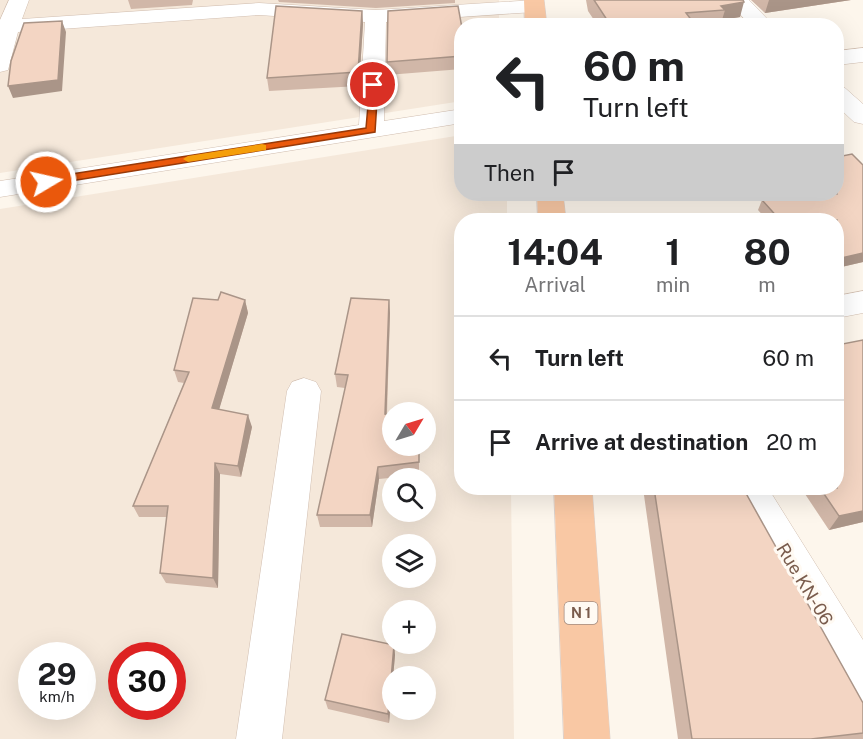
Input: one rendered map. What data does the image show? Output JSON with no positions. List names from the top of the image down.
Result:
{
  "streets": {
    "highway": ["N 1"],
    "street": ["Rue KN-06"]
  },
  "north": "top right",
  "page": {
    "turn": ["60 m", "Turn left"],
    "then": "Then",
    "eta": [
      "14:04",
      "Arrival",
      "1",
      "min",
      "80",
      "m"
    ],
    "list": [
      {
        "name": "Turn left",
        "value": "60 m"
      },
      {
        "name": "Arrive at destination",
        "value": "20 m"
      }
    ],
    "map_buttons": ["+", "−"],
    "speed": "29 km/h",
    "limit": "30"
  }
}
